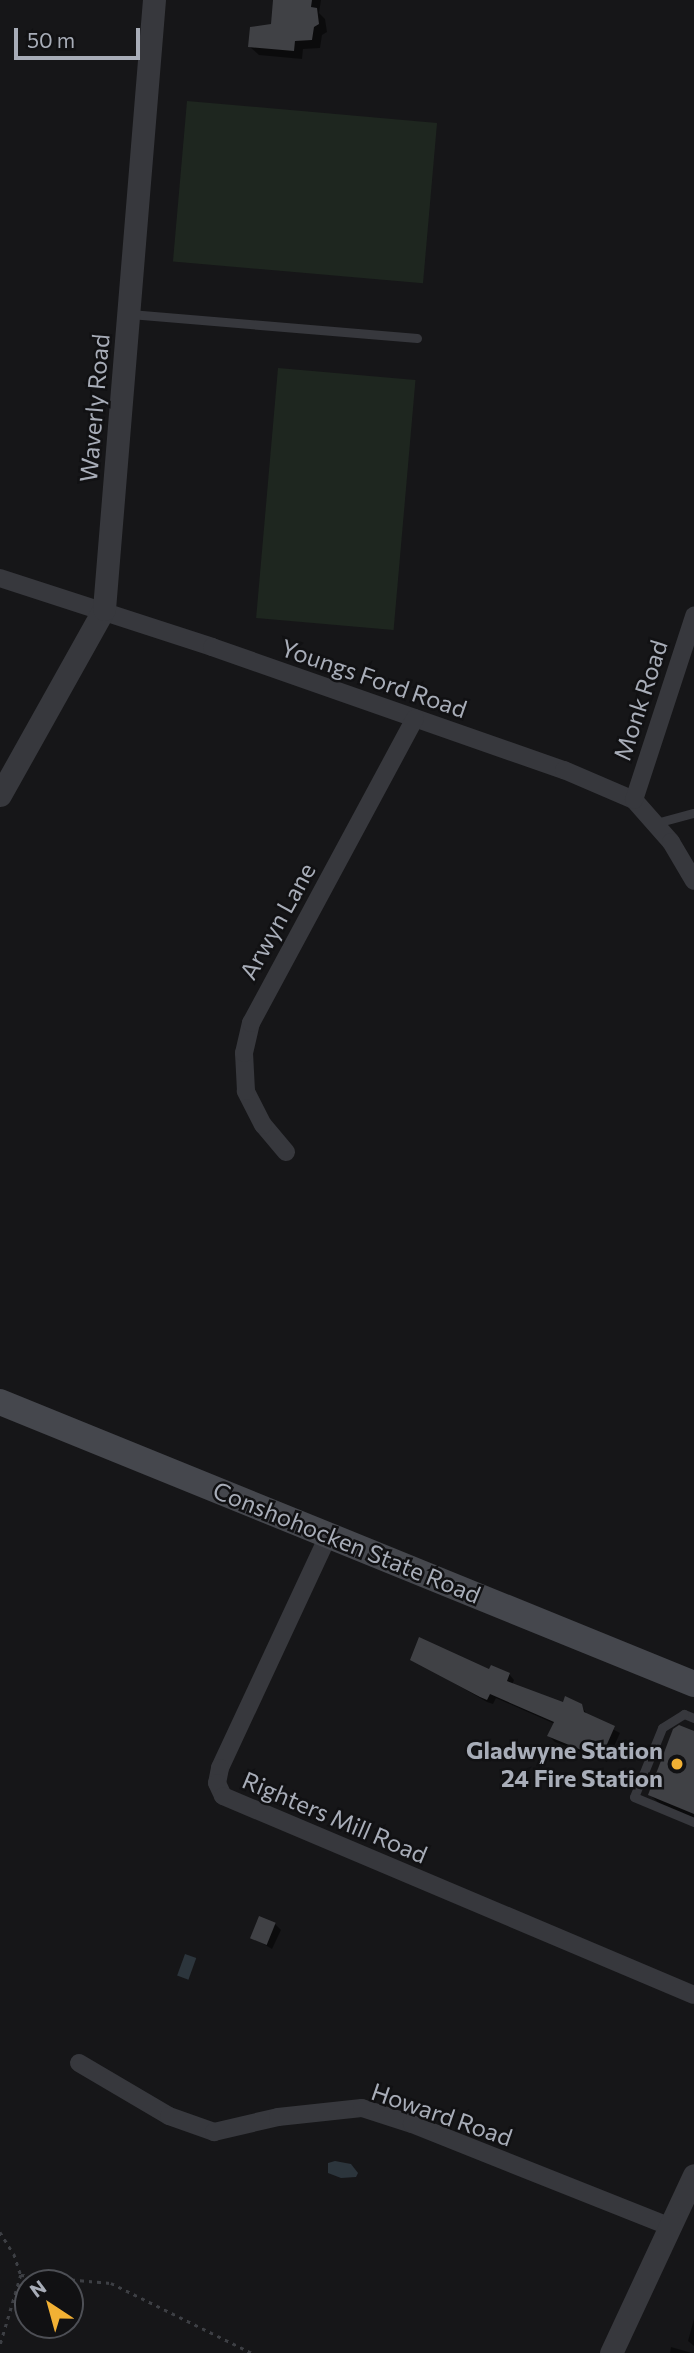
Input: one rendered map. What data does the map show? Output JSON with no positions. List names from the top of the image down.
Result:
{
  "streets": {
    "main road": ["Conshohocken State Road"],
    "street": [
      "Waverly Road",
      "Youngs Ford Road",
      "Monk Road",
      "Arwyn Lane",
      "Righters Mill Road",
      "Howard Road"
    ]
  },
  "crossings": [
    ["Waverly Road", "Youngs Ford Road"],
    ["Youngs Ford Road", "Monk Road"],
    ["Youngs Ford Road", "Arwyn Lane"],
    ["Conshohocken State Road", "Righters Mill Road"]
  ],
  "places": ["Gladwyne Station 24 Fire Station"],
  "scale_bar": "50 m",
  "north": "top left"
}
